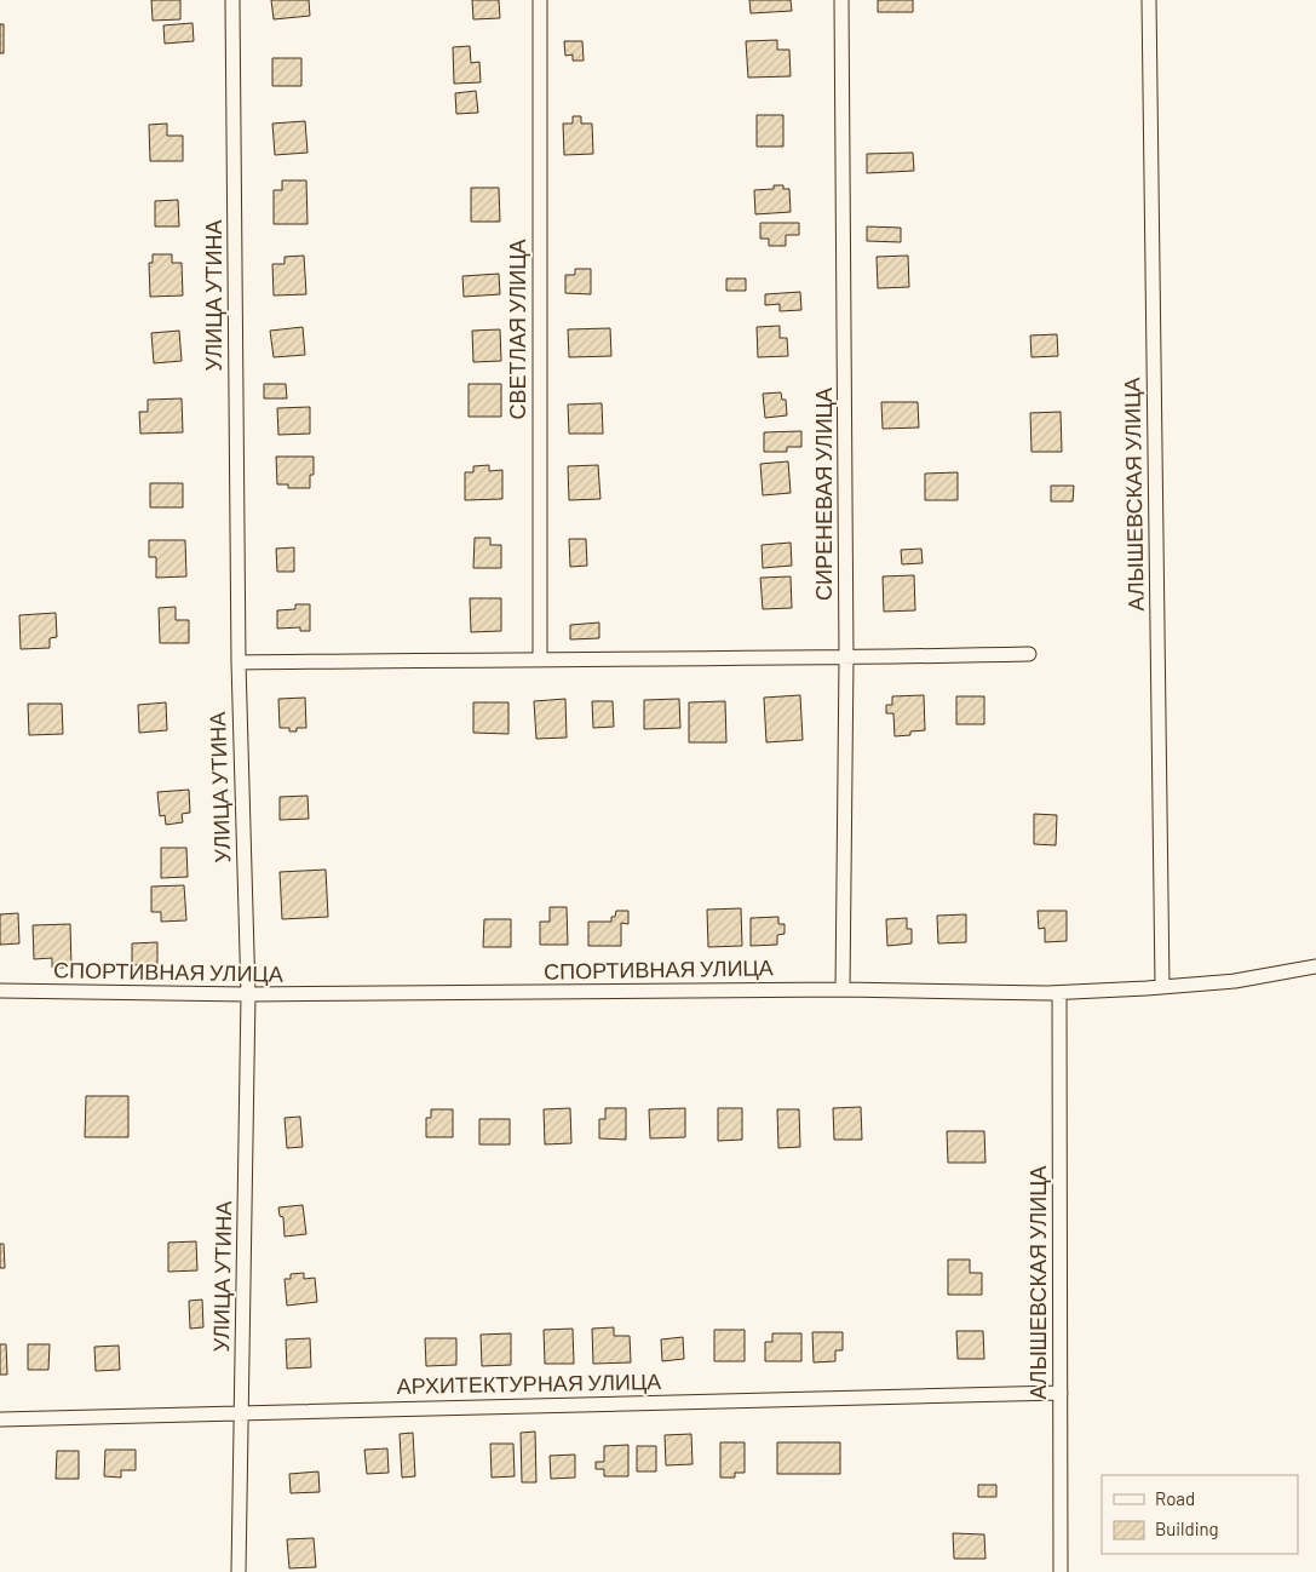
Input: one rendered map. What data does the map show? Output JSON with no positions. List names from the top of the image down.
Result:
{
  "streets": {
    "street": [
      "УЛИЦА УТИНА",
      "СВЕТЛАЯ УЛИЦА",
      "СИРЕНЕВАЯ УЛИЦА",
      "АЛЫШЕВСКАЯ УЛИЦА",
      "СПОРТИВНАЯ УЛИЦА",
      "АРХИТЕКТУРНАЯ УЛИЦА"
    ]
  },
  "crossings": [
    ["УЛИЦА УТИНА", "СПОРТИВНАЯ УЛИЦА"],
    ["УЛИЦА УТИНА", "АРХИТЕКТУРНАЯ УЛИЦА"],
    ["СИРЕНЕВАЯ УЛИЦА", "СПОРТИВНАЯ УЛИЦА"],
    ["АЛЫШЕВСКАЯ УЛИЦА", "СПОРТИВНАЯ УЛИЦА"],
    ["АЛЫШЕВСКАЯ УЛИЦА", "АРХИТЕКТУРНАЯ УЛИЦА"]
  ],
  "legend": ["Road", "Building"]
}
